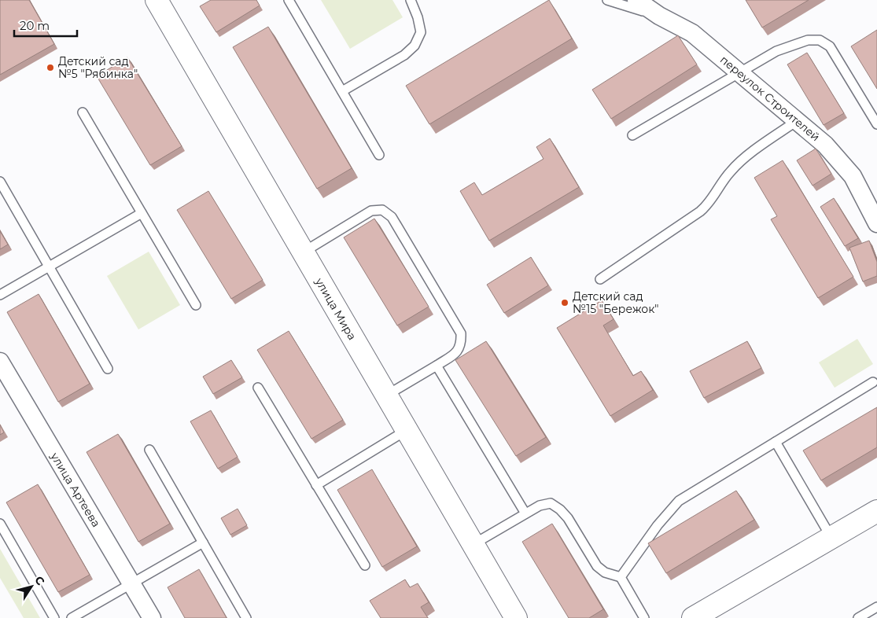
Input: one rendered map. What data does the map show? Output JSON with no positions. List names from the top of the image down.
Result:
{
  "streets": {
    "street": ["переулок Строителей", "улица Мира", "улица Артеева"]
  },
  "places": ["Детский сад №5 \"Рябинка\"", "Детский сад №15 \"Бережок\""],
  "scale_bar": "20 m",
  "north": "top right"
}
